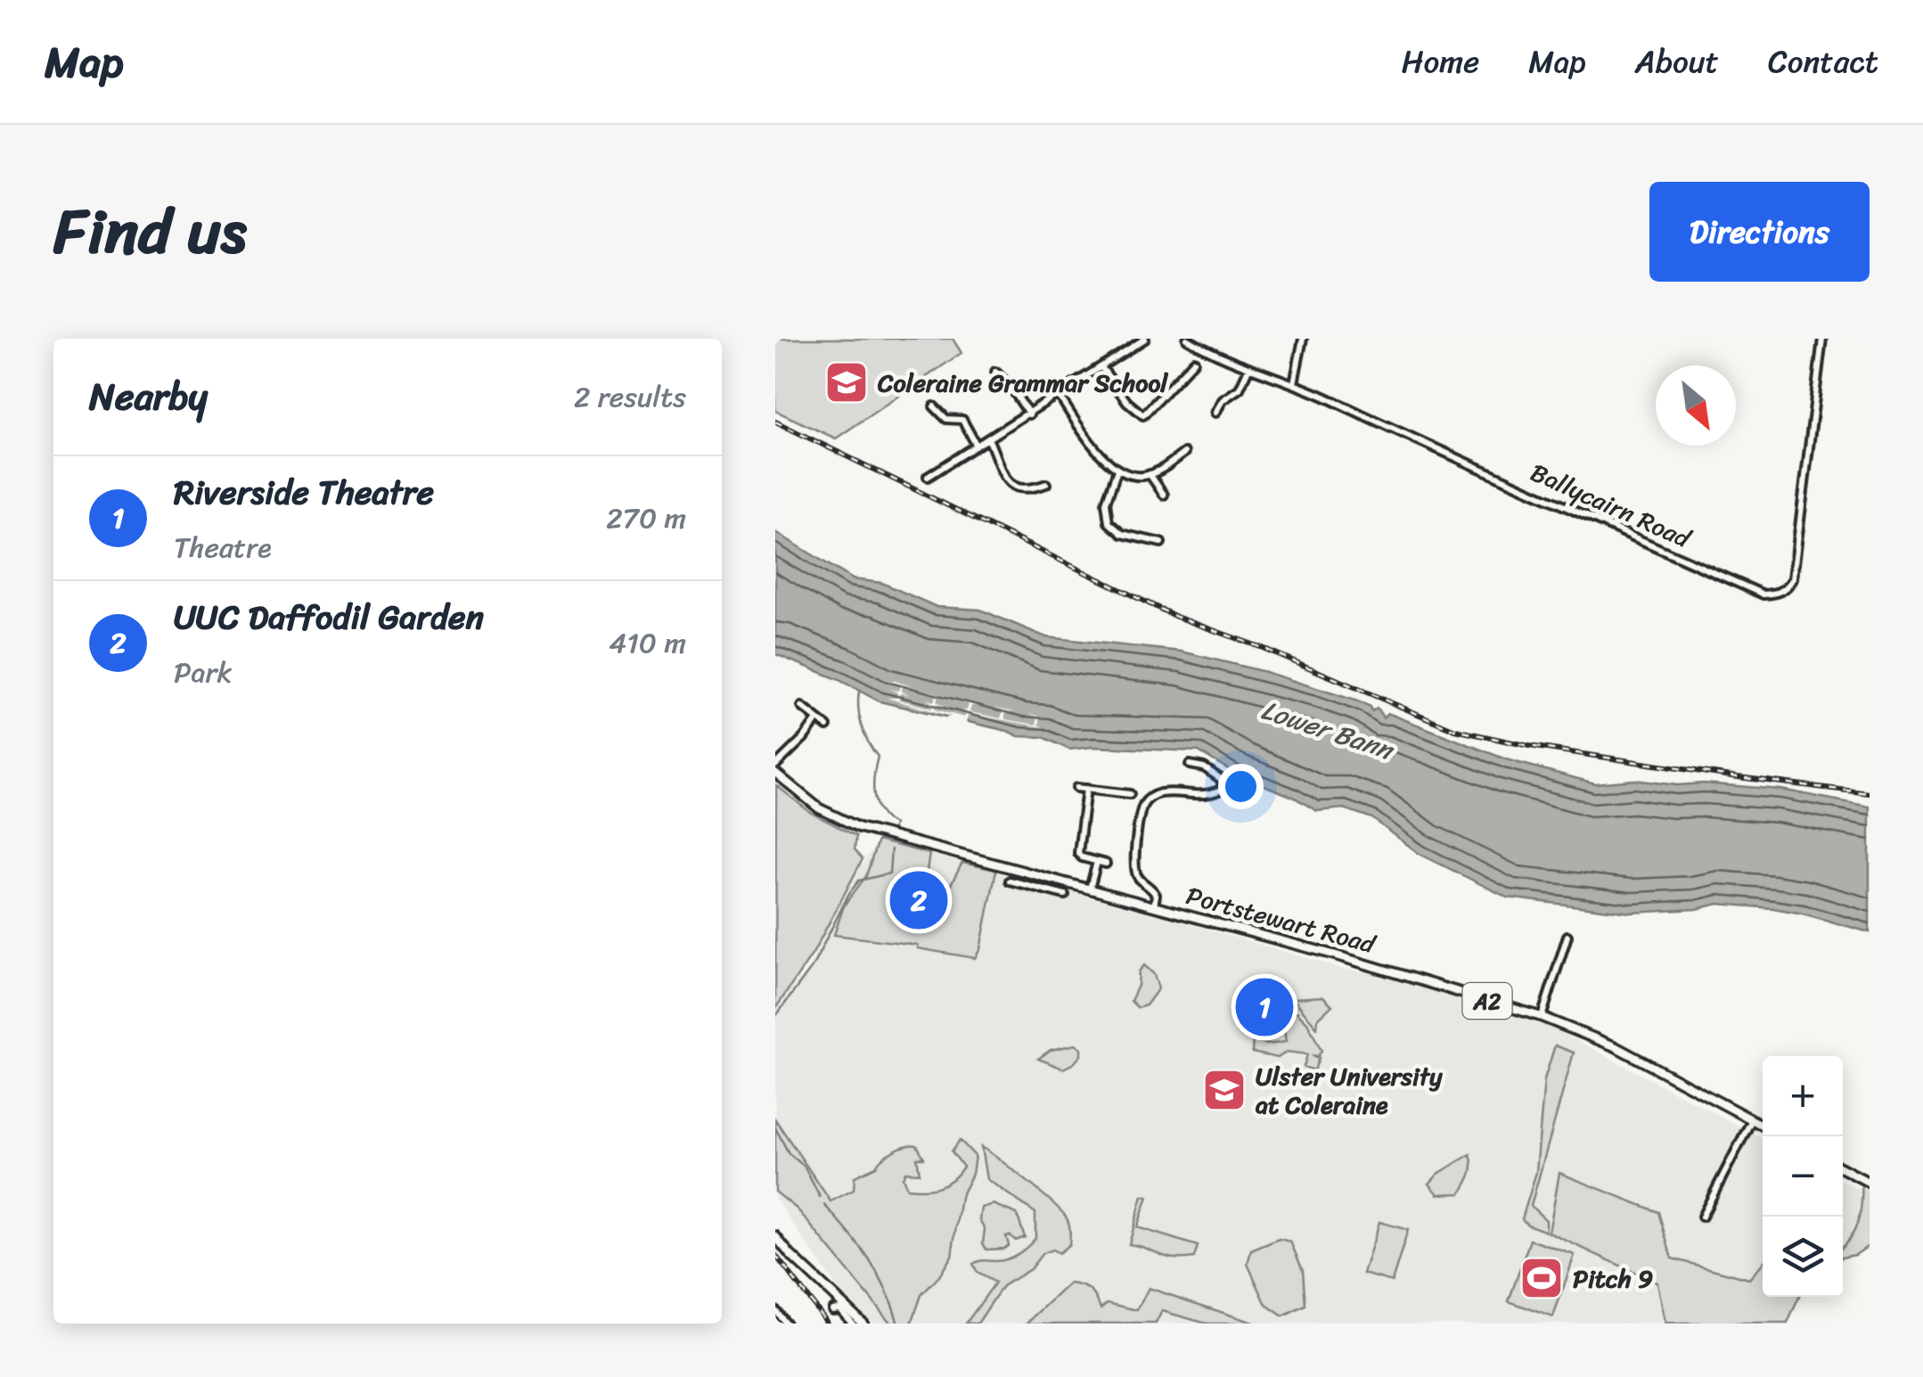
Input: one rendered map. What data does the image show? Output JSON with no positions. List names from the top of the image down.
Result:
{
  "streets": {
    "main road": ["Portstewart Road", "A2"],
    "street": ["Ballycairn Road"]
  },
  "water": ["Lower Bann"],
  "places": {
    "school or university": ["Coleraine Grammar School", "Ulster University at Coleraine"],
    "sports": ["Pitch 9"]
  },
  "north": "bottom right",
  "page": {
    "header": "Map",
    "nav": [
      "Home",
      "Map",
      "About",
      "Contact"
    ],
    "title": "Find us",
    "buttons": "Directions",
    "heading": ["Nearby", "2 results"],
    "list": [
      {
        "mark": "1",
        "name": "Riverside Theatre",
        "note": "Theatre",
        "value": "270 m"
      },
      {
        "mark": "2",
        "name": "UUC Daffodil Garden",
        "note": "Park",
        "value": "410 m"
      }
    ],
    "pins": ["2", "1"],
    "map_buttons": ["+", "−"]
  }
}
